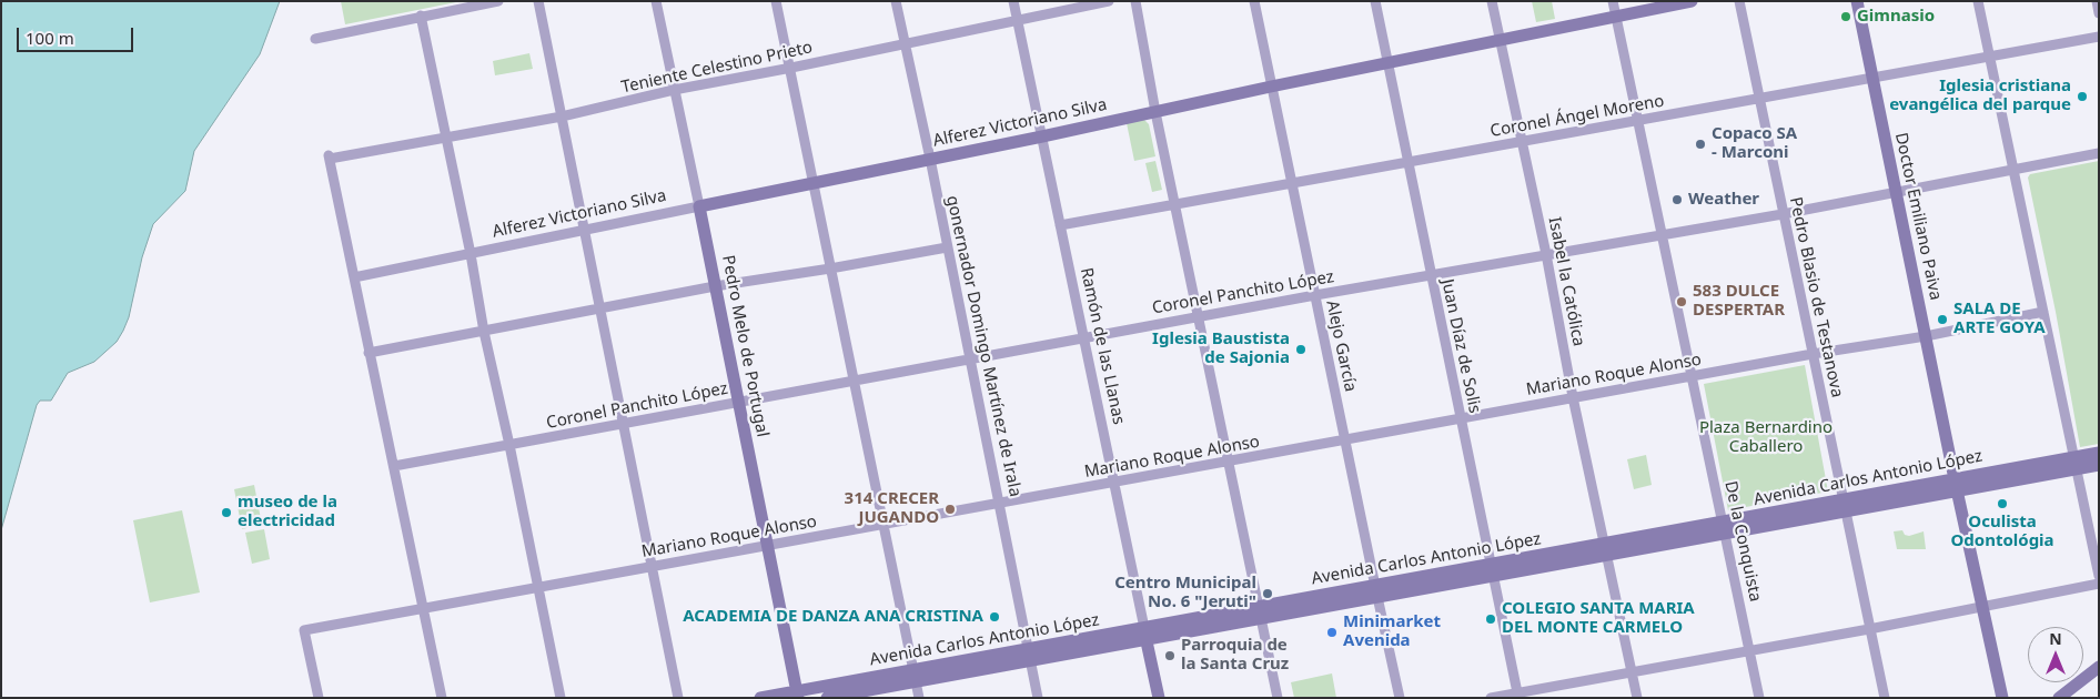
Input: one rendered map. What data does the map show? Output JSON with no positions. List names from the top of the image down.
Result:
{
  "streets": {
    "street": [
      "Teniente Celestino Prieto",
      "Coronel Ángel Moreno",
      "Alferez Victoriano Silva",
      "Doctor Emiliano Paiva",
      "Isabel la Católica",
      "Coronel Panchito López",
      "Pedro Blasio de Testanova",
      "Pedro Melo de Portugal",
      "gonernador Domingo Martínez de Irala",
      "Ramón de las Llanas",
      "Alejo García",
      "Juan Díaz de Solis",
      "Mariano Roque Alonso",
      "Avenida Carlos Antonio López",
      "De la Conquista"
    ]
  },
  "crossings": [
    ["Teniente Celestino Prieto", "Alferez Victoriano Silva"],
    ["Teniente Celestino Prieto", "Pedro Melo de Portugal"],
    ["Teniente Celestino Prieto", "gonernador Domingo Martínez de Irala"],
    ["Teniente Celestino Prieto", "Ramón de las Llanas"],
    ["Coronel Ángel Moreno", "Doctor Emiliano Paiva"],
    ["Coronel Ángel Moreno", "Isabel la Católica"],
    ["Coronel Ángel Moreno", "Pedro Blasio de Testanova"],
    ["Coronel Ángel Moreno", "Ramón de las Llanas"],
    ["Coronel Ángel Moreno", "Alejo García"],
    ["Coronel Ángel Moreno", "Juan Díaz de Solis"],
    ["Coronel Ángel Moreno", "De la Conquista"],
    ["Alferez Victoriano Silva", "Isabel la Católica"],
    ["Alferez Victoriano Silva", "Pedro Melo de Portugal"],
    ["Alferez Victoriano Silva", "gonernador Domingo Martínez de Irala"],
    ["Alferez Victoriano Silva", "Ramón de las Llanas"],
    ["Alferez Victoriano Silva", "Alejo García"],
    ["Alferez Victoriano Silva", "Juan Díaz de Solis"],
    ["Alferez Victoriano Silva", "De la Conquista"],
    ["Doctor Emiliano Paiva", "Coronel Panchito López"],
    ["Doctor Emiliano Paiva", "Mariano Roque Alonso"],
    ["Doctor Emiliano Paiva", "Avenida Carlos Antonio López"],
    ["Isabel la Católica", "Coronel Panchito López"],
    ["Isabel la Católica", "Mariano Roque Alonso"],
    ["Isabel la Católica", "Avenida Carlos Antonio López"],
    ["Coronel Panchito López", "Pedro Blasio de Testanova"],
    ["Coronel Panchito López", "Pedro Melo de Portugal"],
    ["Coronel Panchito López", "gonernador Domingo Martínez de Irala"],
    ["Coronel Panchito López", "Ramón de las Llanas"],
    ["Coronel Panchito López", "Alejo García"],
    ["Coronel Panchito López", "Juan Díaz de Solis"],
    ["Coronel Panchito López", "De la Conquista"],
    ["Pedro Blasio de Testanova", "Mariano Roque Alonso"],
    ["Pedro Blasio de Testanova", "Avenida Carlos Antonio López"],
    ["Pedro Melo de Portugal", "Mariano Roque Alonso"],
    ["Pedro Melo de Portugal", "Avenida Carlos Antonio López"],
    ["gonernador Domingo Martínez de Irala", "Mariano Roque Alonso"],
    ["gonernador Domingo Martínez de Irala", "Avenida Carlos Antonio López"],
    ["Ramón de las Llanas", "Mariano Roque Alonso"],
    ["Ramón de las Llanas", "Avenida Carlos Antonio López"],
    ["Alejo García", "Mariano Roque Alonso"],
    ["Alejo García", "Avenida Carlos Antonio López"],
    ["Juan Díaz de Solis", "Mariano Roque Alonso"],
    ["Juan Díaz de Solis", "Avenida Carlos Antonio López"],
    ["Mariano Roque Alonso", "De la Conquista"],
    ["Avenida Carlos Antonio López", "De la Conquista"]
  ],
  "parks": ["Plaza Bernardino Caballero"],
  "places": [
    "Gimnasio",
    "Iglesia cristiana evangélica del parque",
    "Copaco SA - Marconi",
    "Weather",
    "583 DULCE DESPERTAR",
    "SALA DE ARTE GOYA",
    "Iglesia Baustista de Sajonia",
    "Oculista Odontológia",
    "314 CRECER JUGANDO",
    "museo de la electricidad",
    "Centro Municipal No. 6 \"Jeruti\"",
    "ACADEMIA DE DANZA ANA CRISTINA",
    "COLEGIO SANTA MARIA DEL MONTE CARMELO",
    "Minimarket Avenida",
    "Parroquia de la Santa Cruz"
  ],
  "scale_bar": "100 m",
  "north": "top"
}
